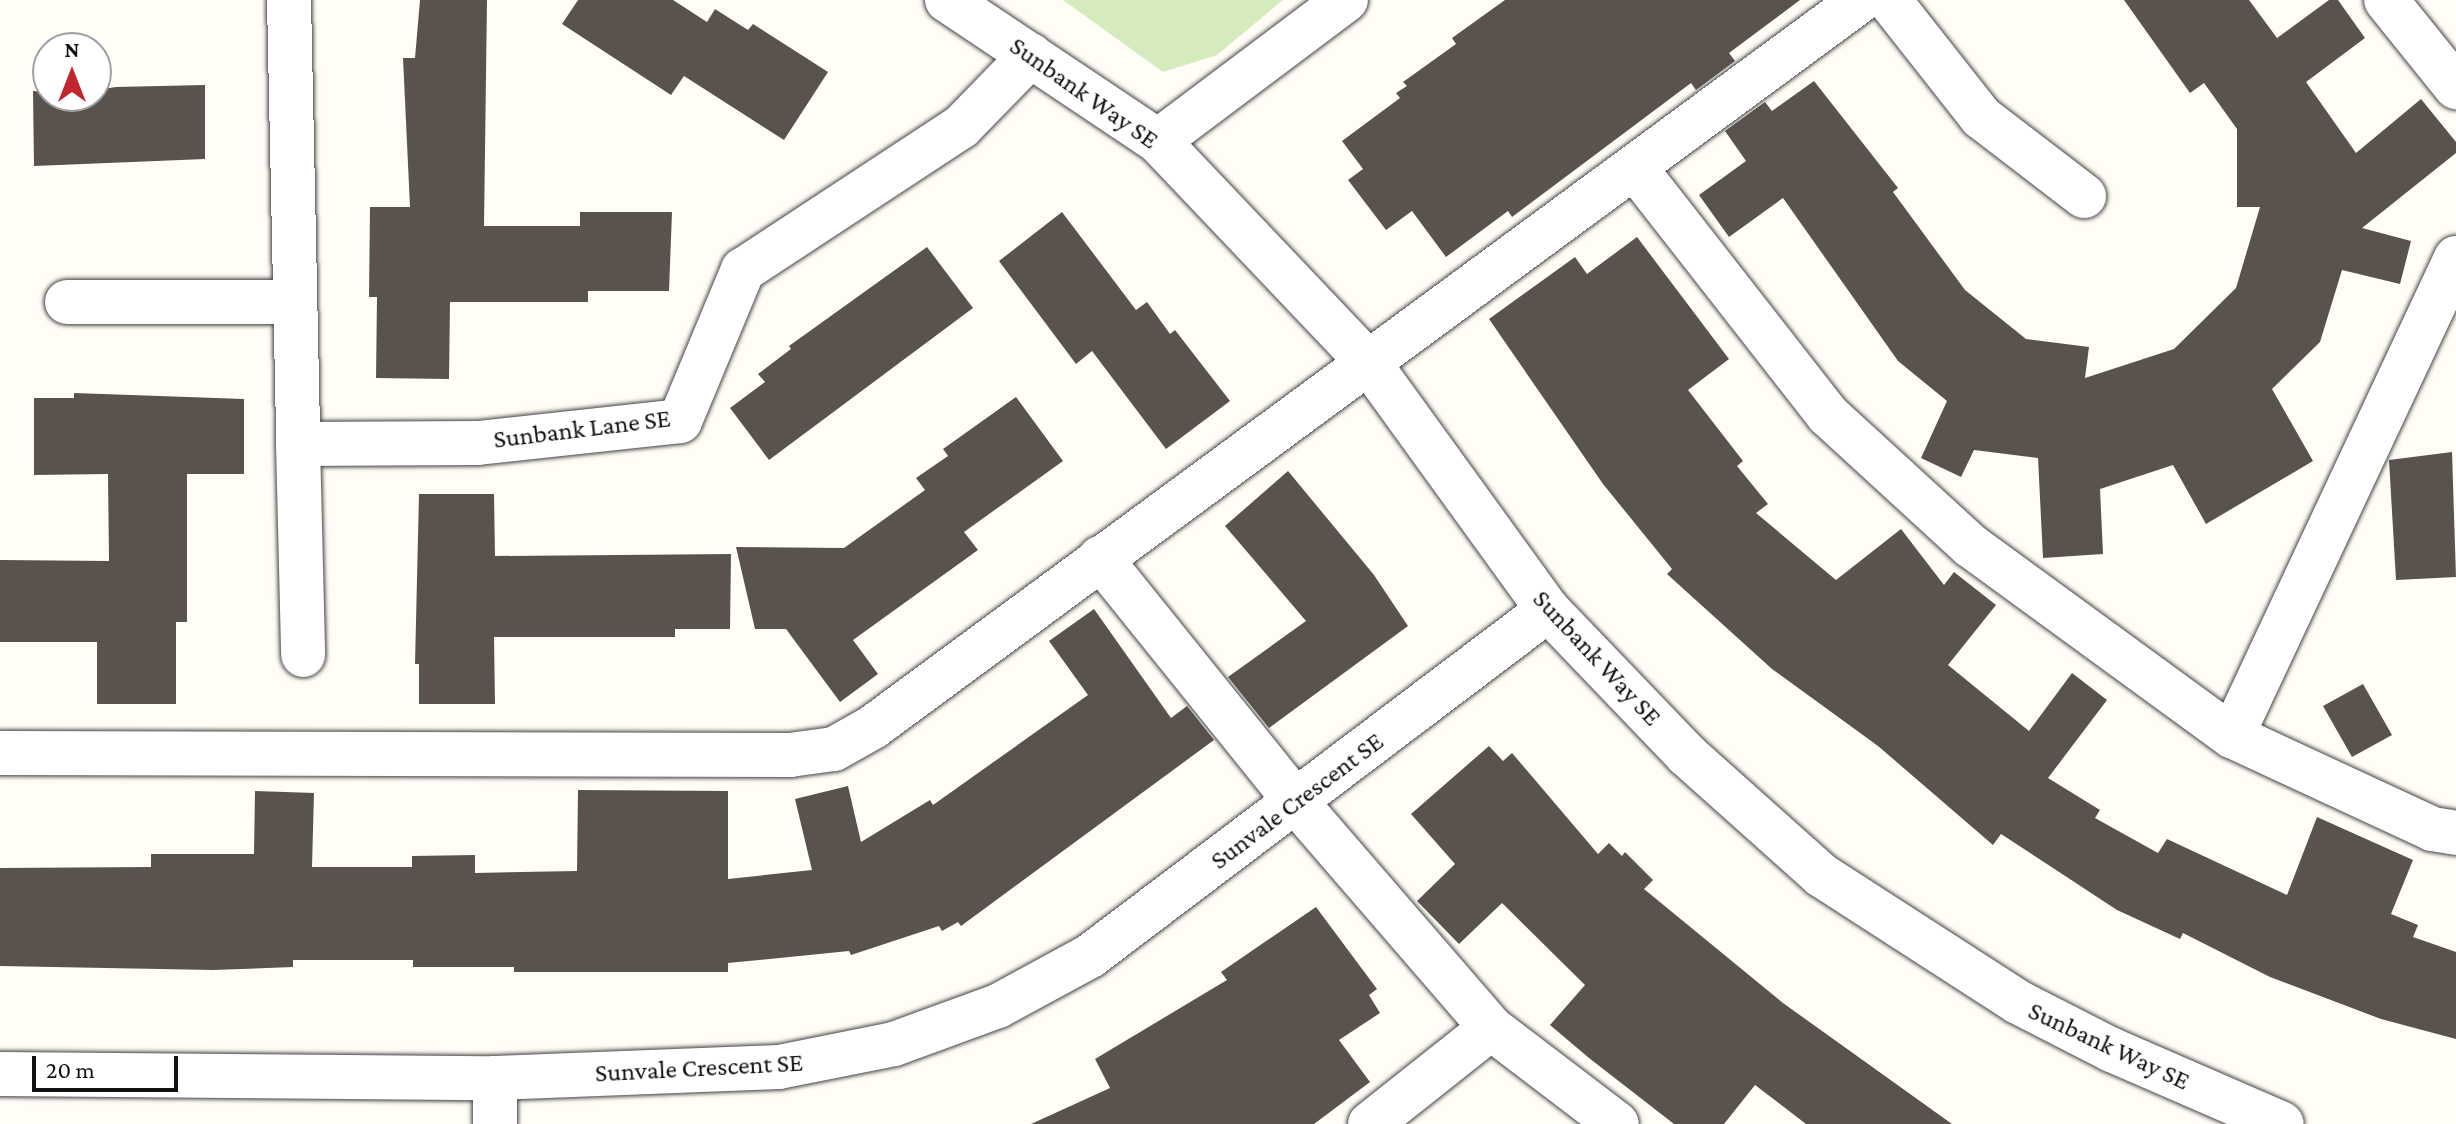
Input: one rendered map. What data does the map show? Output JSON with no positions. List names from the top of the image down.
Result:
{
  "streets": {
    "street": ["Sunbank Way SE", "Sunbank Lane SE", "Sunvale Crescent SE"]
  },
  "crossings": [
    ["Sunbank Way SE", "Sunbank Lane SE"],
    ["Sunbank Way SE", "Sunvale Crescent SE"]
  ],
  "scale_bar": "20 m",
  "north": "top"
}
